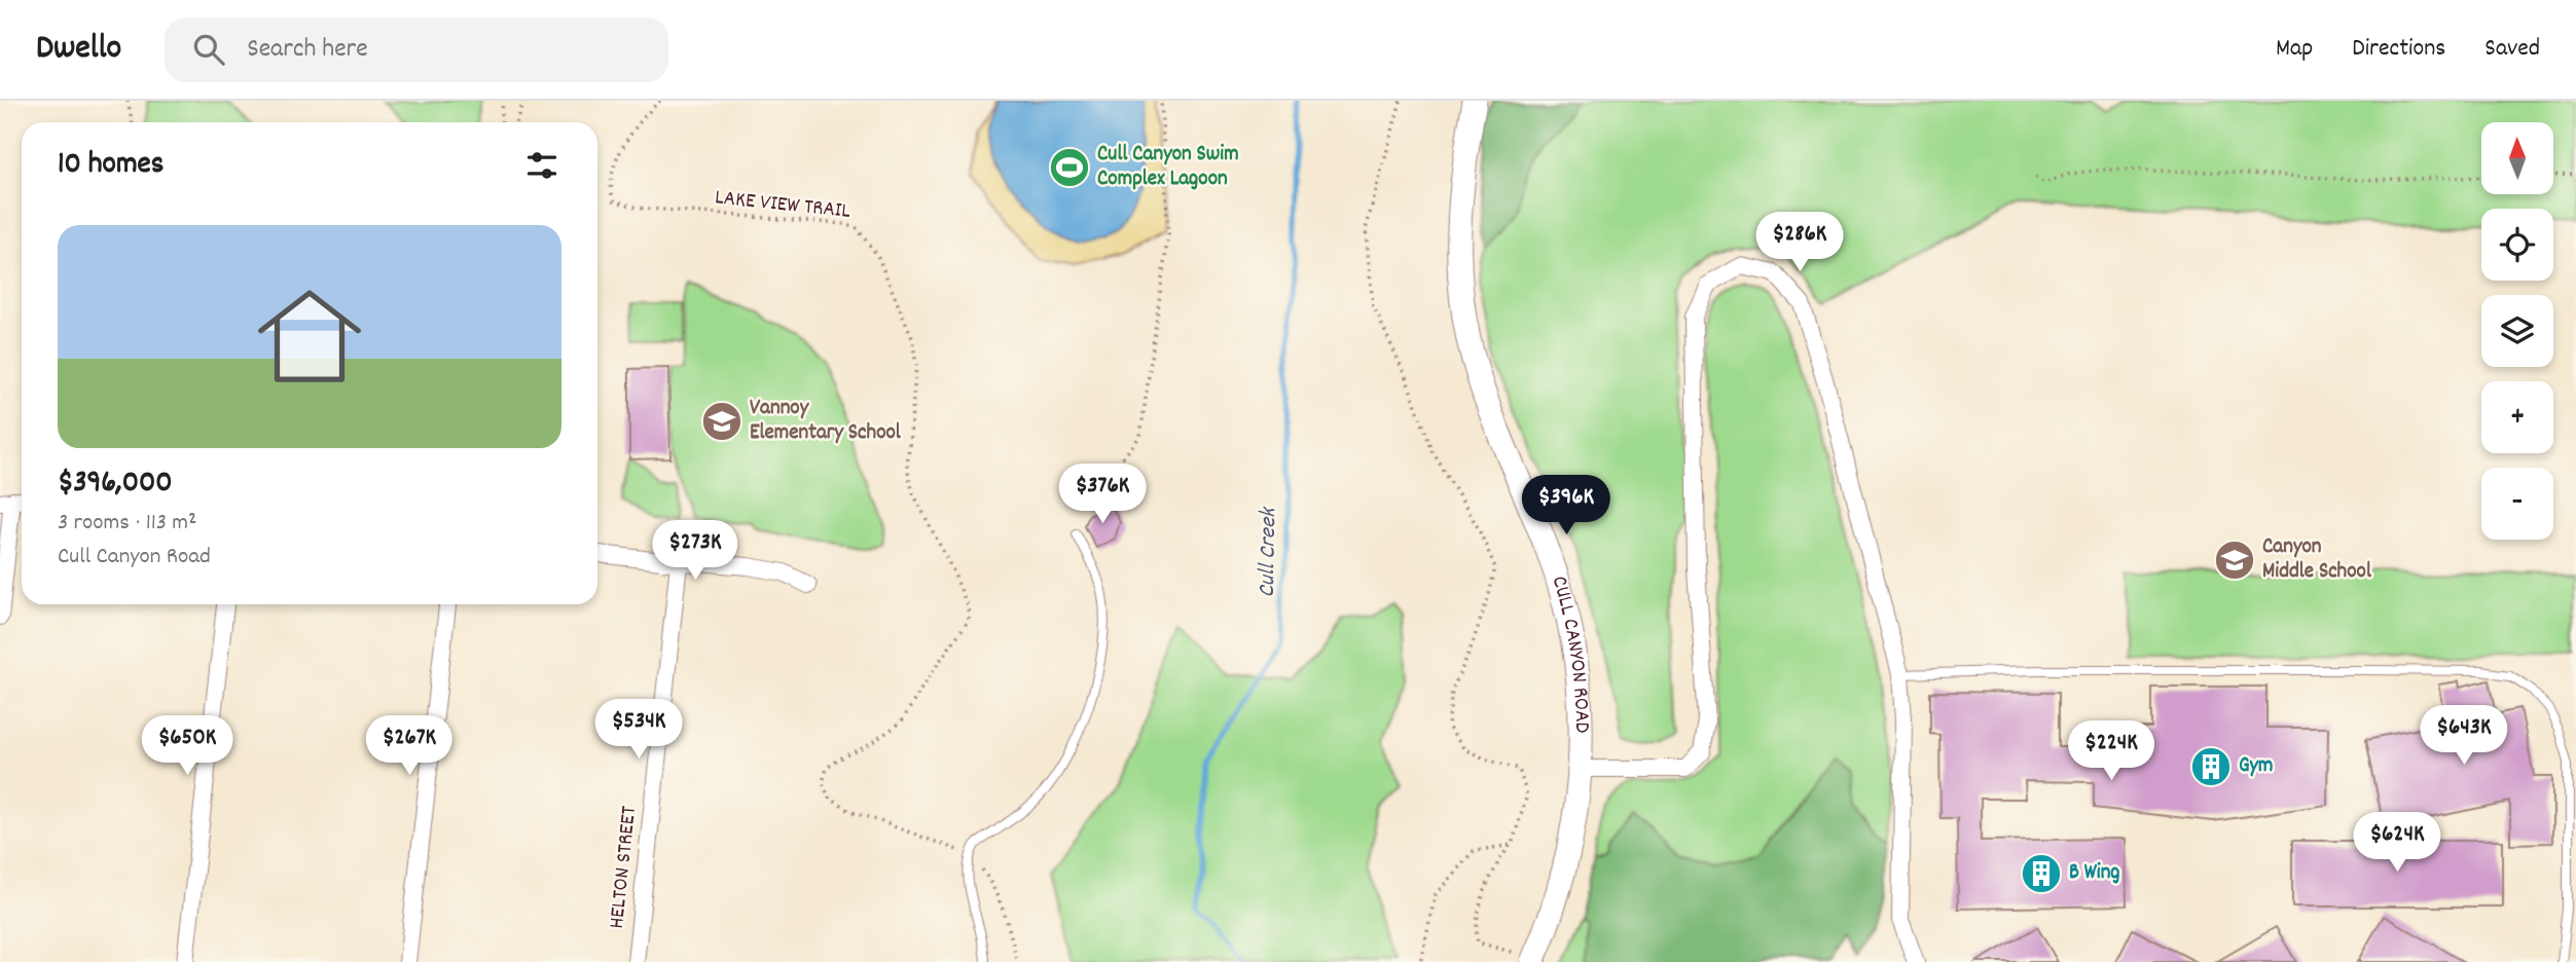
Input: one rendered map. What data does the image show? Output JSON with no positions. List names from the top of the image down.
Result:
{
  "streets": {
    "street": ["CULL CANYON ROAD", "HELTON STREET"],
    "path": ["LAKE VIEW TRAIL"]
  },
  "water": ["Cull Creek"],
  "places": {
    "sports": ["Cull Canyon Swim Complex Lagoon"],
    "school or university": ["Vannoy Elementary School", "Canyon Middle School"],
    "building": ["Gym", "B Wing"]
  },
  "north": "top",
  "page": {
    "header": "Dwello",
    "search": "Search here",
    "nav": ["Map", "Directions", "Saved"],
    "map_buttons": ["+", "−"],
    "heading": "10 homes",
    "list": [
      {
        "name": "$396,000",
        "note": "3 rooms · 113 m² · Cull Canyon Road"
      }
    ],
    "price": [
      "$286K",
      "$376K",
      "$396K",
      "$273K",
      "$534K",
      "$643K",
      "$650K",
      "$267K",
      "$224K",
      "$624K"
    ]
  }
}
